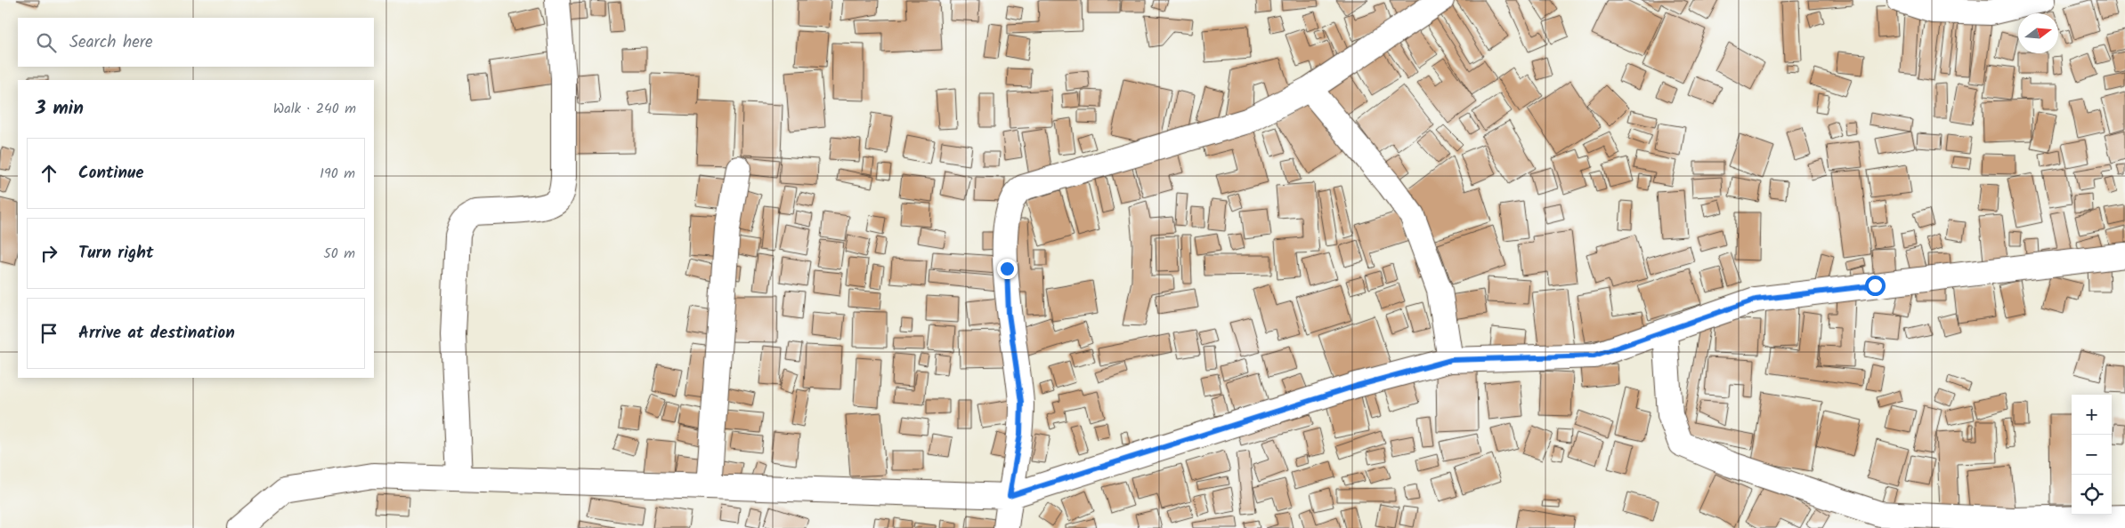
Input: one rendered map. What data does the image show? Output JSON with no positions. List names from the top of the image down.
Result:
{
  "north": "right",
  "page": {
    "search": "Search here",
    "heading": ["3 min", "Walk · 240 m"],
    "list": [
      ["Continue", "190 m"],
      ["Turn right", "50 m"],
      "Arrive at destination"
    ],
    "map_buttons": ["+", "−"]
  }
}
